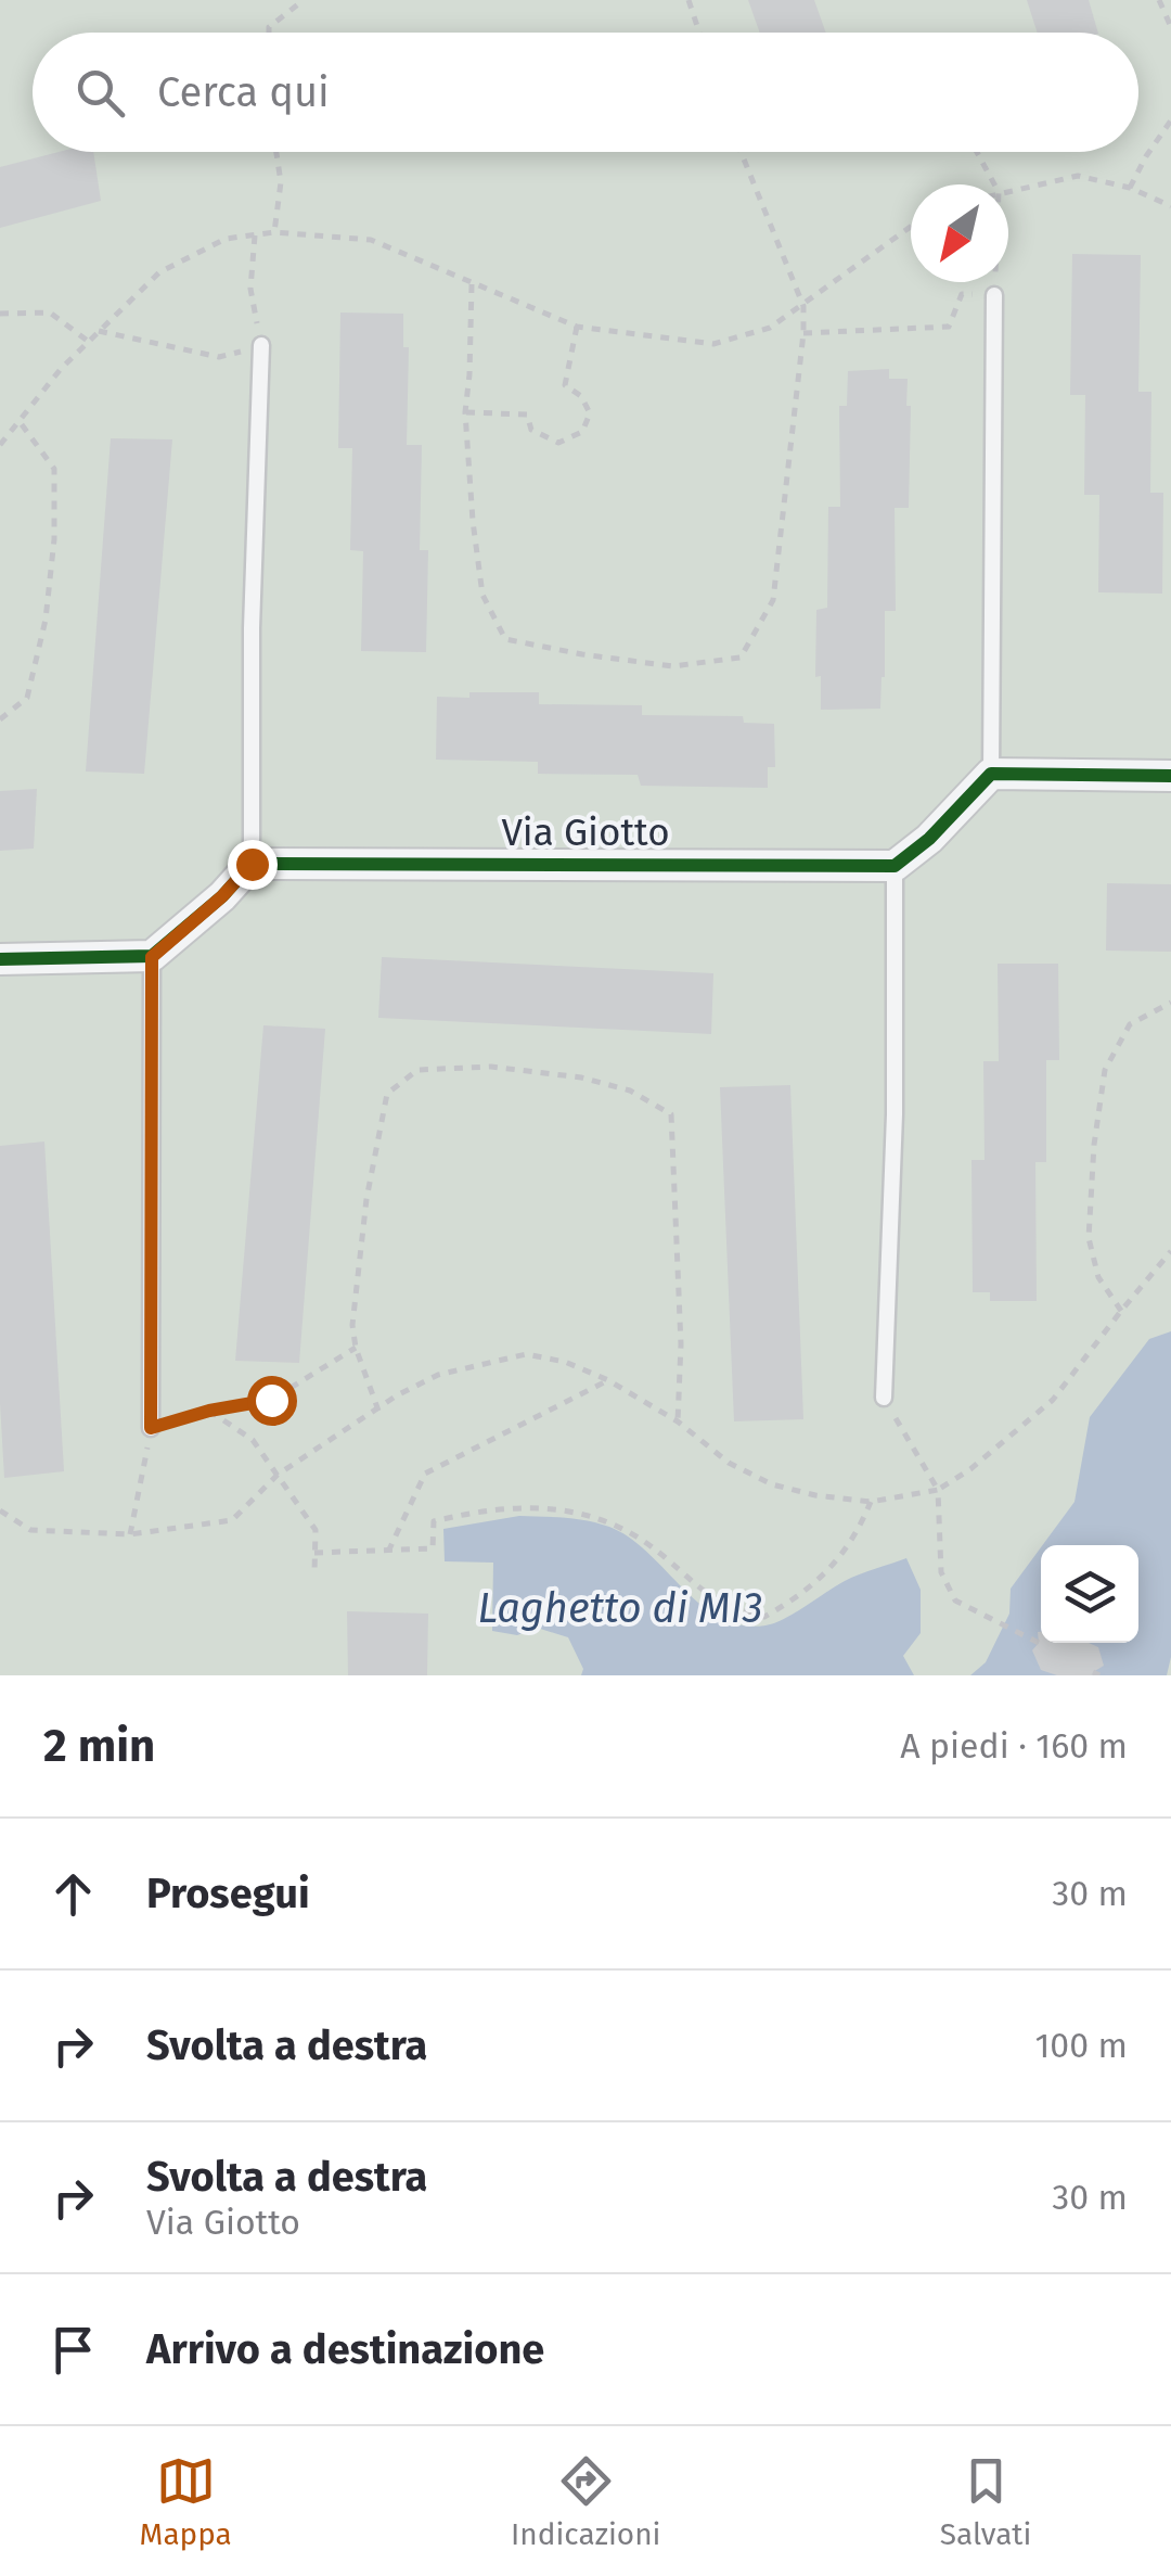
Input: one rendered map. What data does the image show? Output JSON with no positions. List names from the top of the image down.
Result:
{
  "streets": {
    "street": ["Via Giotto"]
  },
  "water": ["Laghetto di MI3"],
  "north": "bottom left",
  "page": {
    "search": "Cerca qui",
    "heading": ["2 min", "A piedi · 160 m"],
    "list": [
      ["Prosegui", "30 m"],
      ["Svolta a destra", "100 m"],
      ["Svolta a destra", "Via Giotto", "30 m"],
      "Arrivo a destinazione"
    ],
    "nav": ["Mappa", "Indicazioni", "Salvati"]
  }
}
